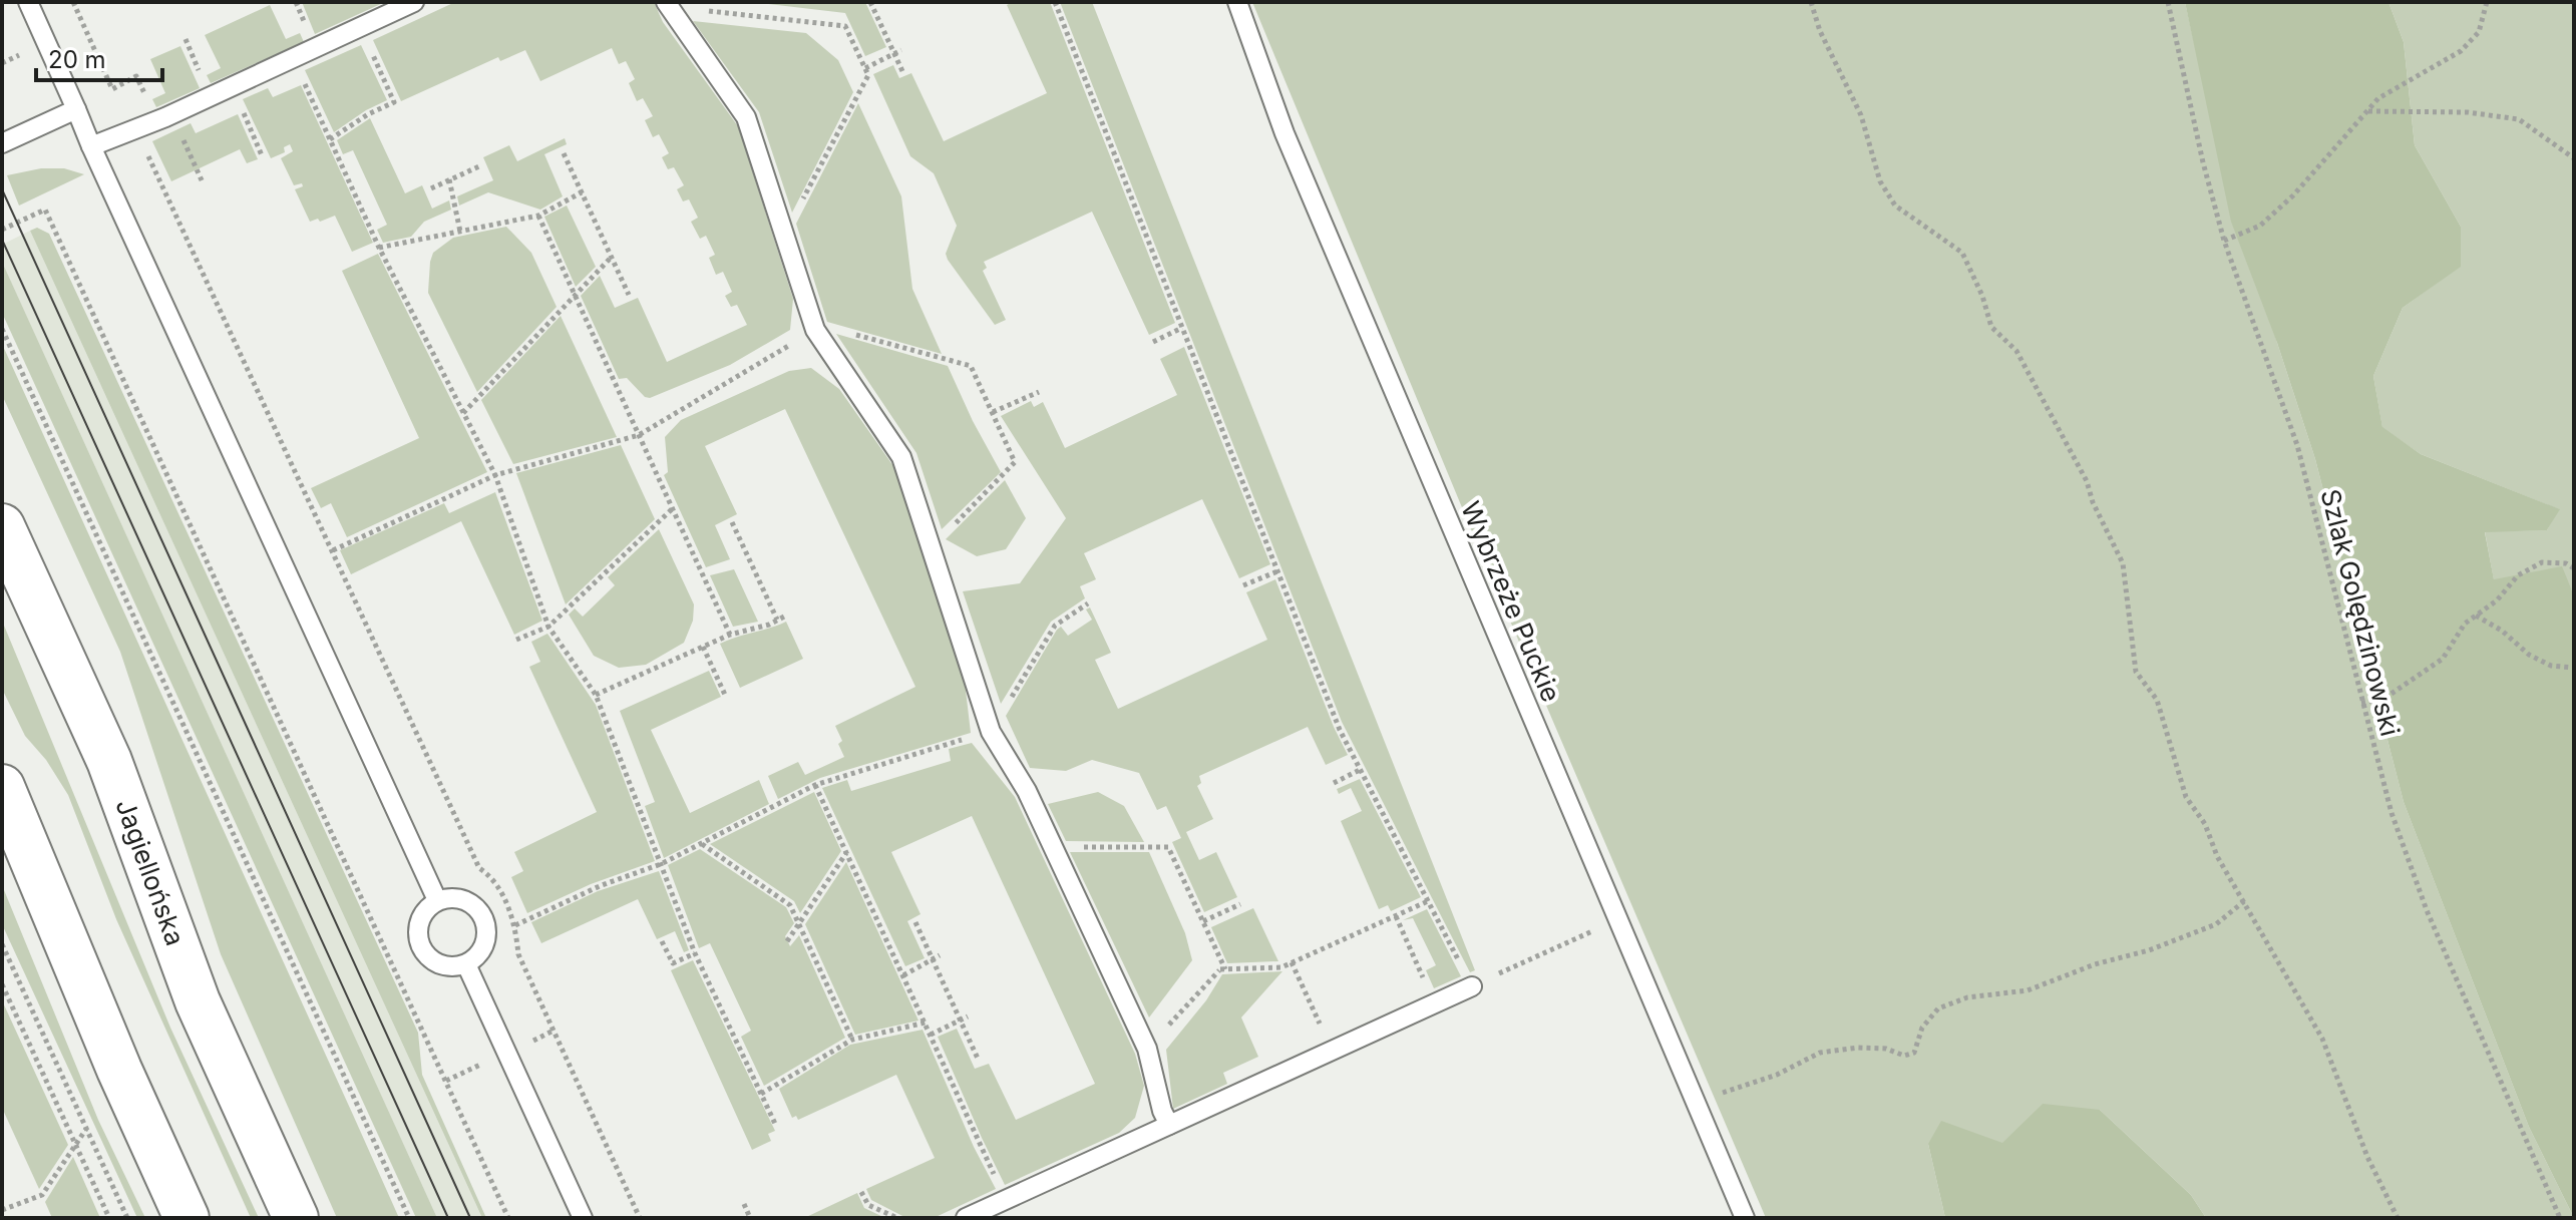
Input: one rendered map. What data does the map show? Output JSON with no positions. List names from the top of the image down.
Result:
{
  "streets": {
    "main road": ["Jagiellońska"],
    "lane": ["Wybrzeże Puckie"],
    "path": ["Szlak Golędzinowski"]
  },
  "scale_bar": "20 m"
}
